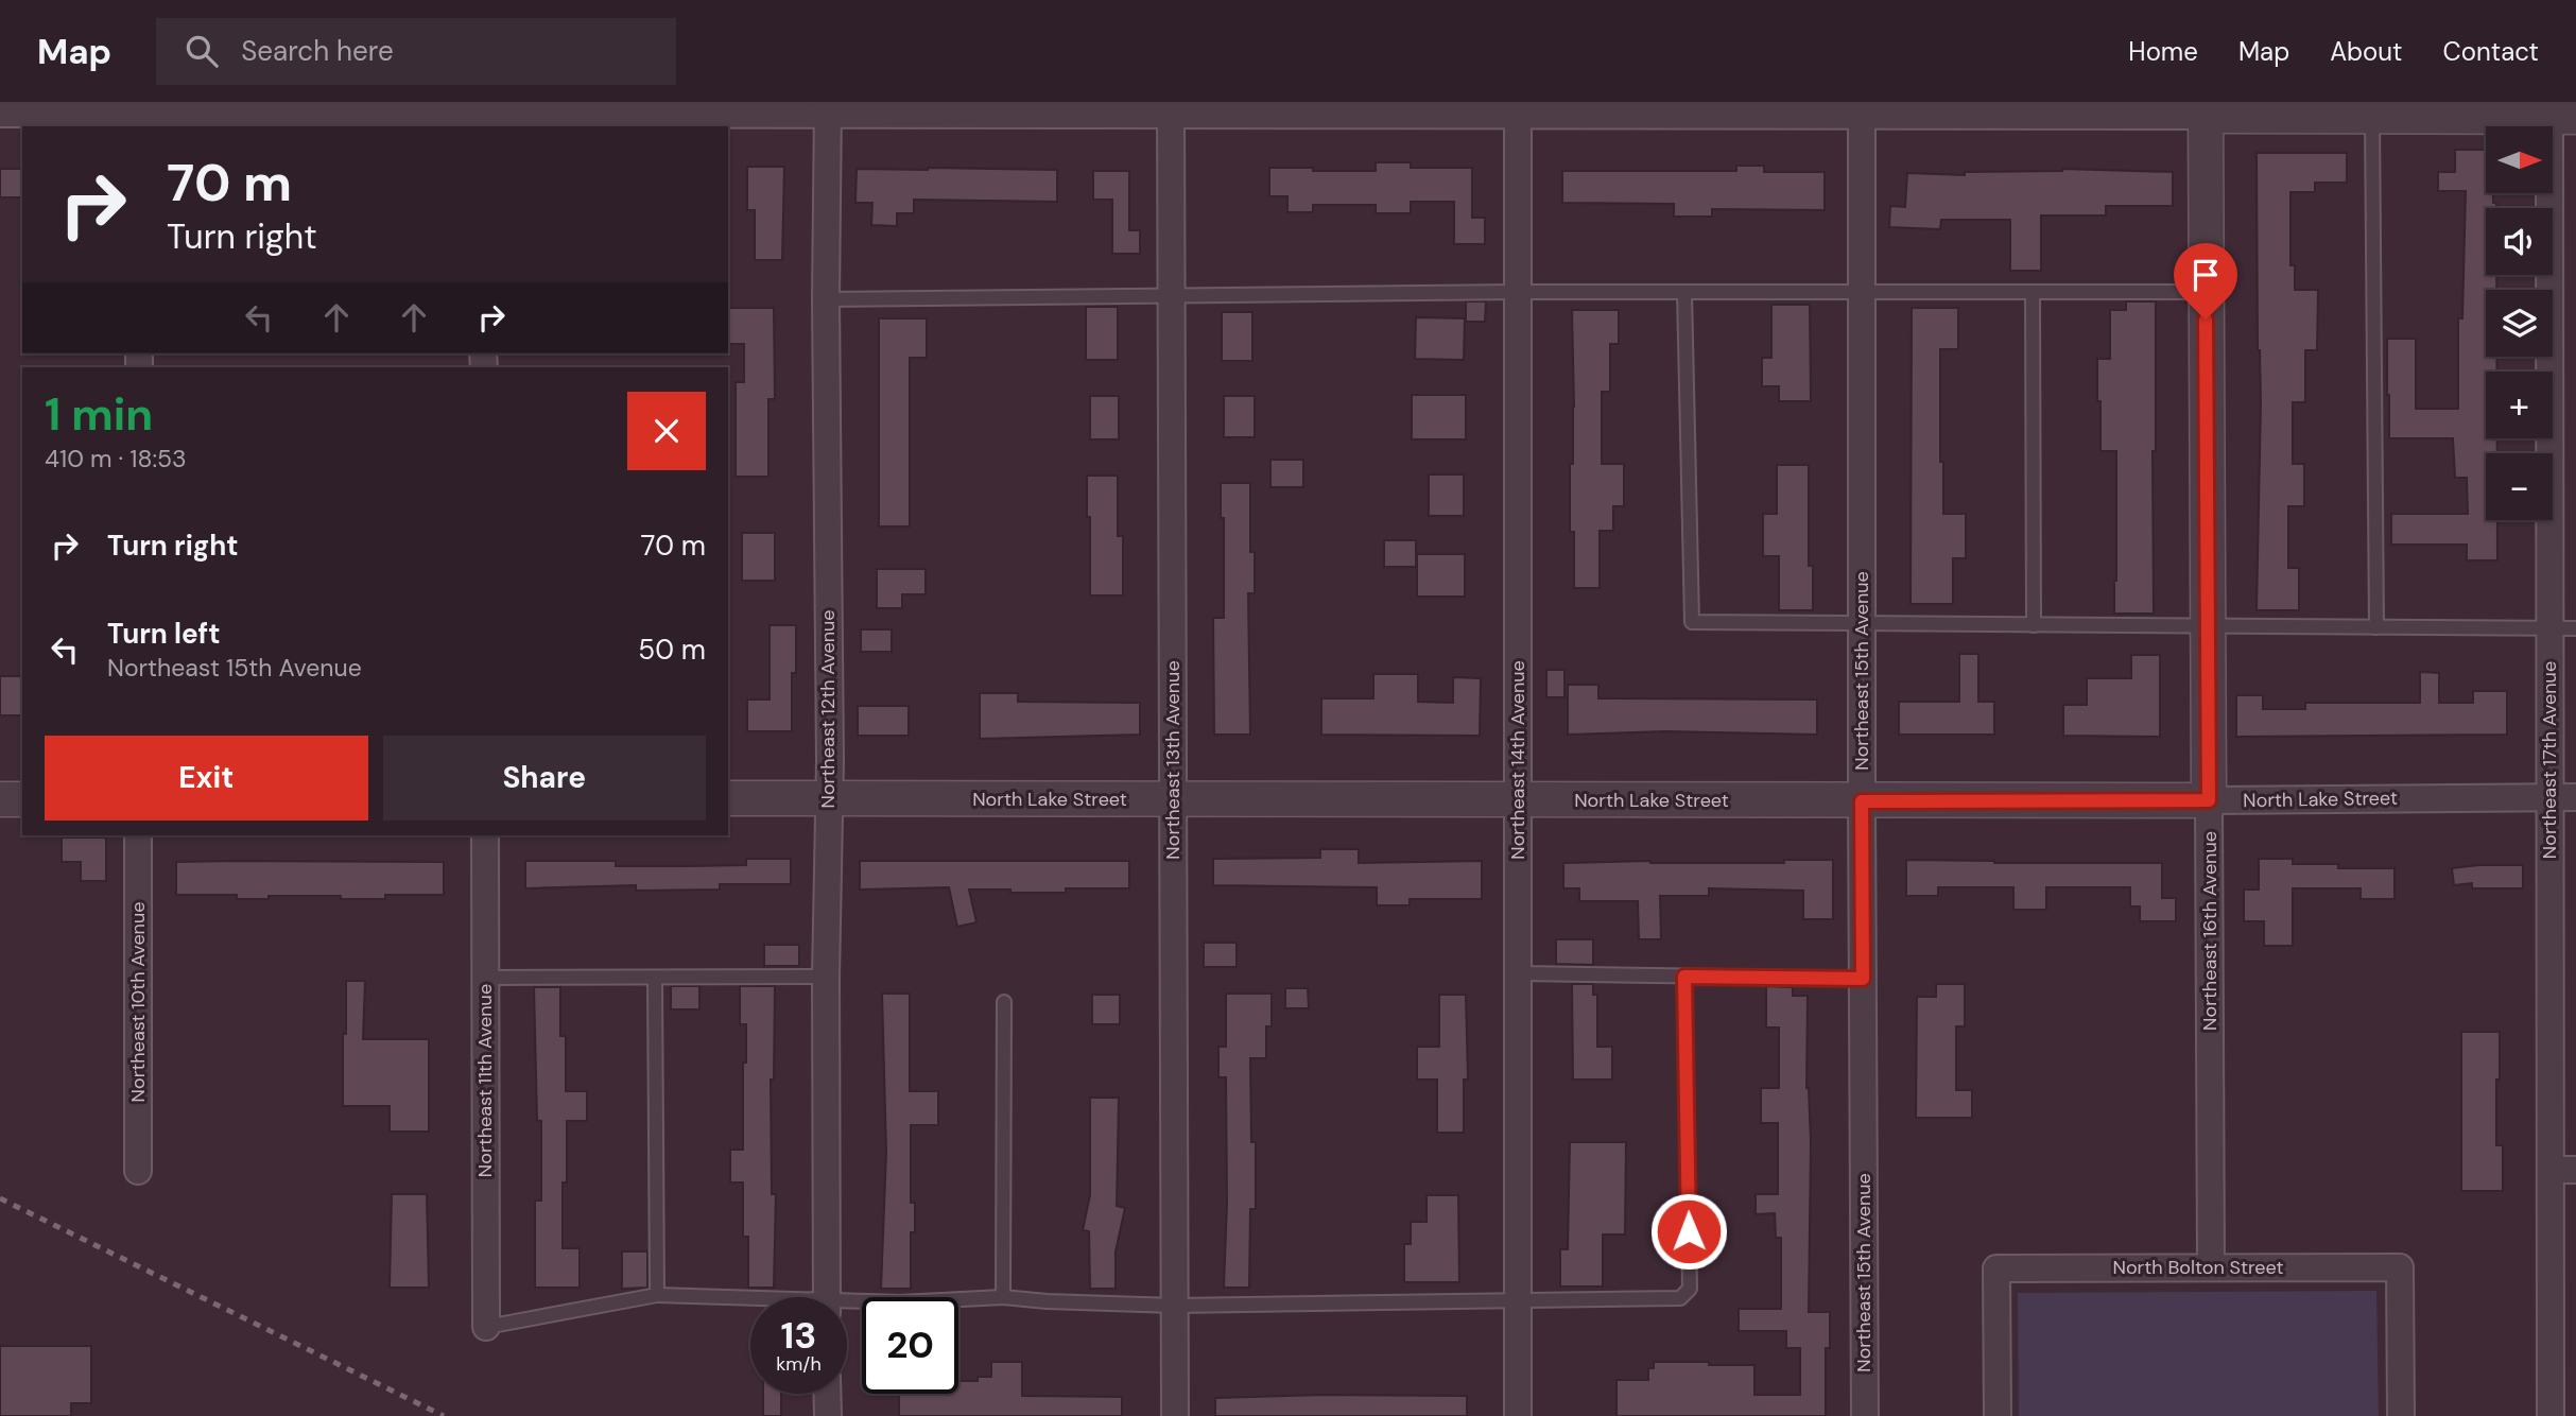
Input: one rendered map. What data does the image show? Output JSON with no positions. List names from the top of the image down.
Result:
{
  "streets": {
    "street": [
      "Northeast 15th Avenue",
      "Northeast 12th Avenue",
      "Northeast 13th Avenue",
      "Northeast 14th Avenue",
      "Northeast 17th Avenue",
      "North Lake Street",
      "Northeast 16th Avenue",
      "Northeast 10th Avenue",
      "Northeast 11th Avenue",
      "North Bolton Street"
    ]
  },
  "crossings": [
    ["Northeast 15th Avenue", "North Lake Street"],
    ["Northeast 12th Avenue", "North Lake Street"],
    ["Northeast 13th Avenue", "North Lake Street"],
    ["Northeast 14th Avenue", "North Lake Street"],
    ["Northeast 17th Avenue", "North Lake Street"],
    ["North Lake Street", "Northeast 16th Avenue"],
    ["Northeast 16th Avenue", "North Bolton Street"]
  ],
  "north": "right",
  "page": {
    "header": "Map",
    "search": "Search here",
    "nav": [
      "Home",
      "Map",
      "About",
      "Contact"
    ],
    "map_buttons": ["+", "−"],
    "turn": ["70 m", "Turn right"],
    "heading": ["1 min", "410 m · 18:53"],
    "list": [
      {
        "name": "Turn right",
        "value": "70 m"
      },
      {
        "name": "Turn left",
        "note": "Northeast 15th Avenue",
        "value": "50 m"
      }
    ],
    "buttons": ["Exit", "Share"],
    "speed": "13 km/h",
    "limit": "20"
  }
}
